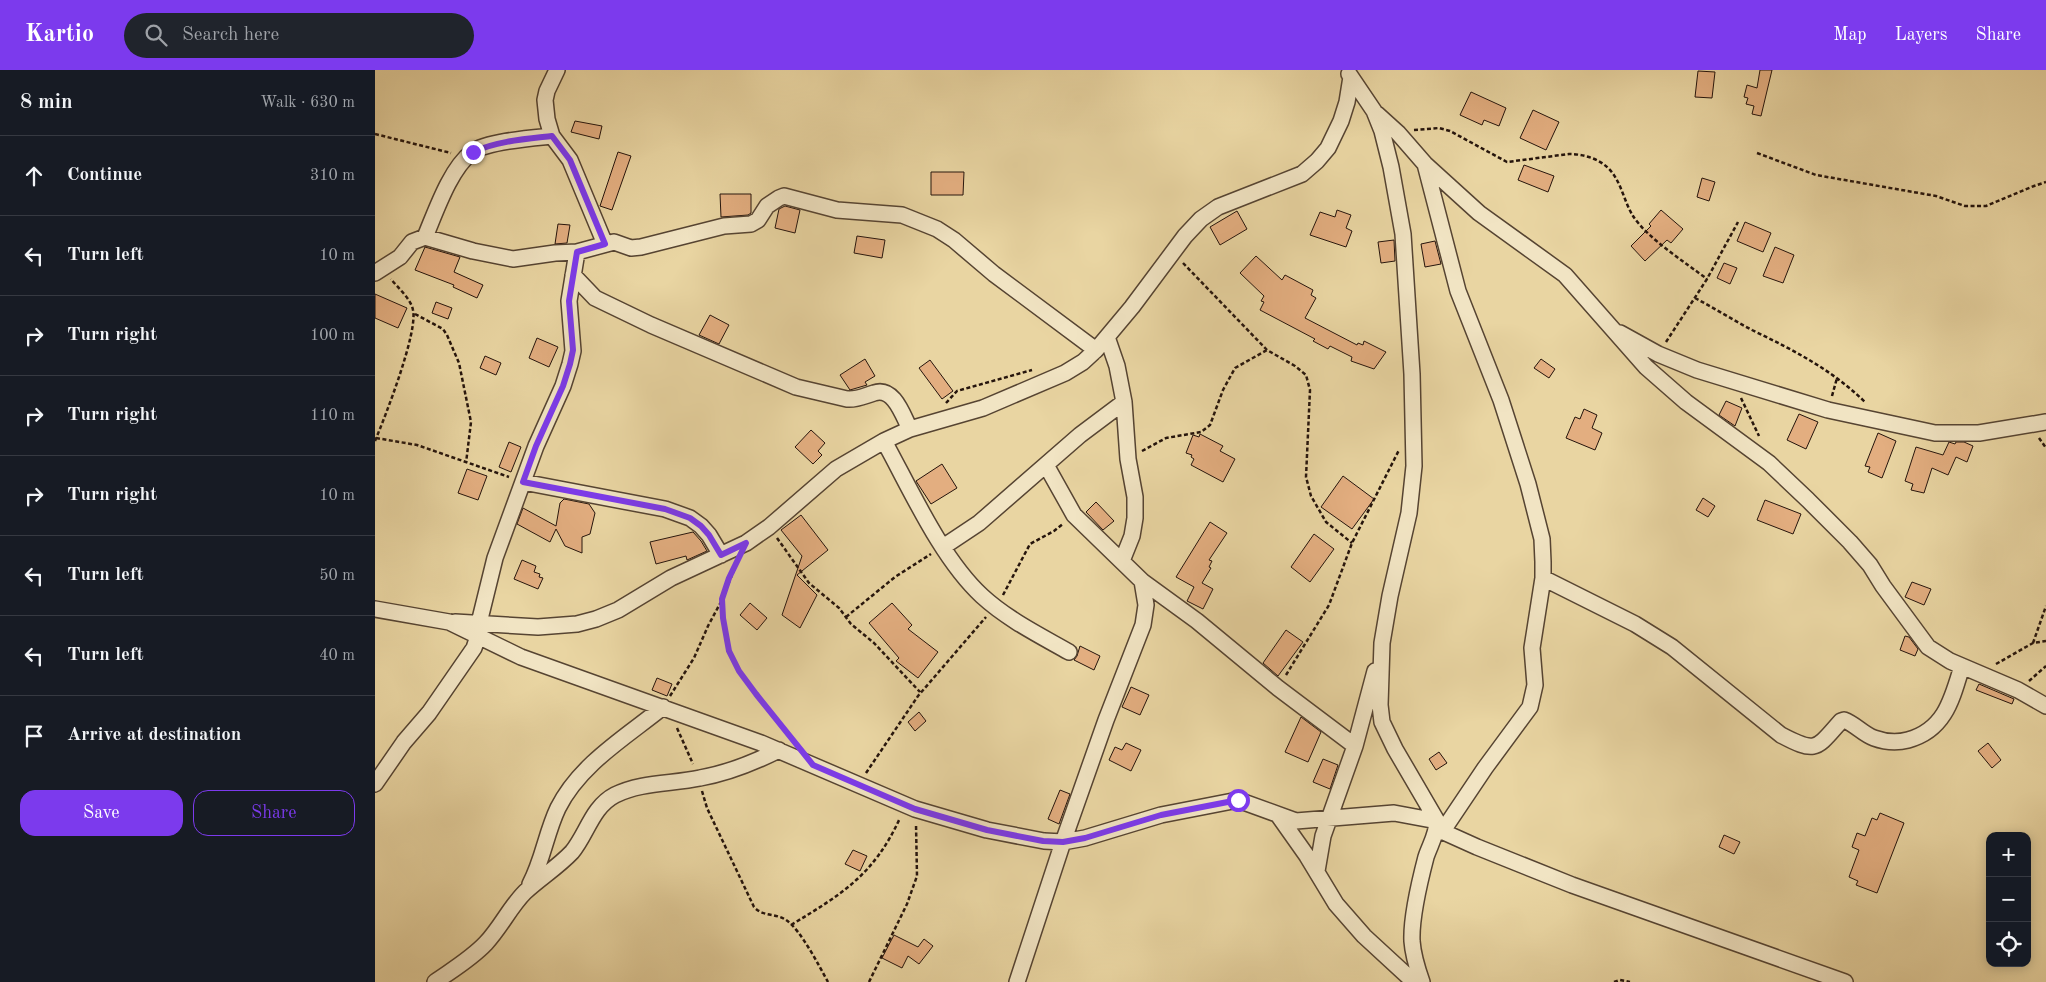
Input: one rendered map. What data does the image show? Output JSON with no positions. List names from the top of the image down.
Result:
{
  "page": {
    "header": "Kartio",
    "search": "Search here",
    "nav": ["Map", "Layers", "Share"],
    "heading": ["8 min", "Walk · 630 m"],
    "list": [
      ["Continue", "310 m"],
      ["Turn left", "10 m"],
      ["Turn right", "100 m"],
      ["Turn right", "110 m"],
      ["Turn right", "10 m"],
      ["Turn left", "50 m"],
      ["Turn left", "40 m"],
      "Arrive at destination"
    ],
    "buttons": ["Save", "Share"],
    "map_buttons": ["+", "−"]
  }
}
